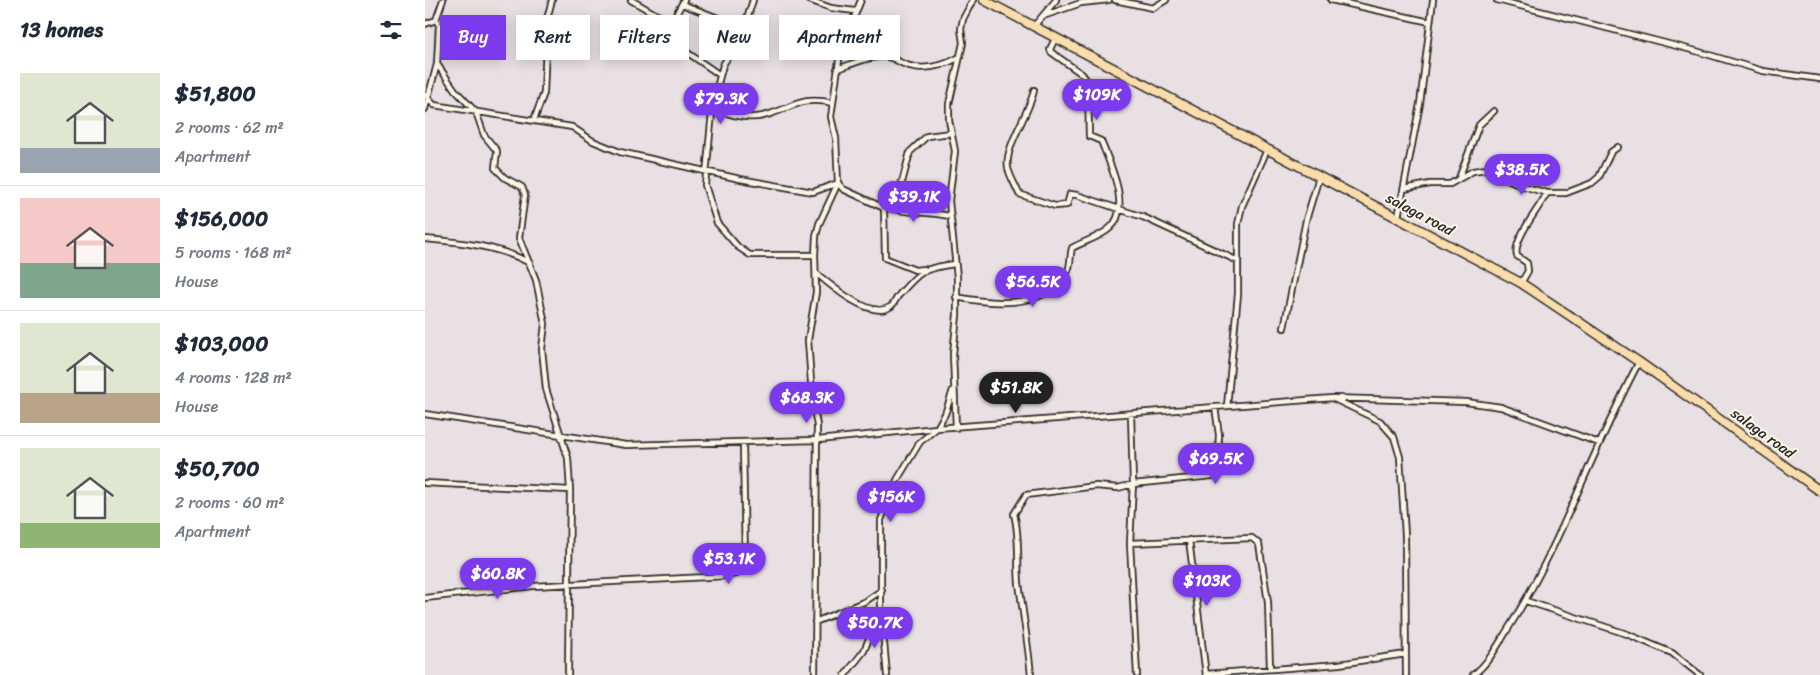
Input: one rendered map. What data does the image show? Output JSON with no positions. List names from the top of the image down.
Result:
{
  "streets": {
    "main road": ["salaga road"]
  },
  "page": {
    "heading": "13 homes",
    "chip": [
      "Buy",
      "Rent",
      "Filters",
      "New",
      "Apartment"
    ],
    "list": [
      {
        "name": "$51,800",
        "note": "2 rooms · 62 m² · Apartment"
      },
      {
        "name": "$156,000",
        "note": "5 rooms · 168 m² · House"
      },
      {
        "name": "$103,000",
        "note": "4 rooms · 128 m² · House"
      },
      {
        "name": "$50,700",
        "note": "2 rooms · 60 m² · Apartment"
      }
    ],
    "price": [
      "$109K",
      "$79.3K",
      "$38.5K",
      "$39.1K",
      "$56.5K",
      "$51.8K",
      "$68.3K",
      "$69.5K",
      "$156K",
      "$53.1K",
      "$60.8K",
      "$103K",
      "$50.7K"
    ]
  }
}
